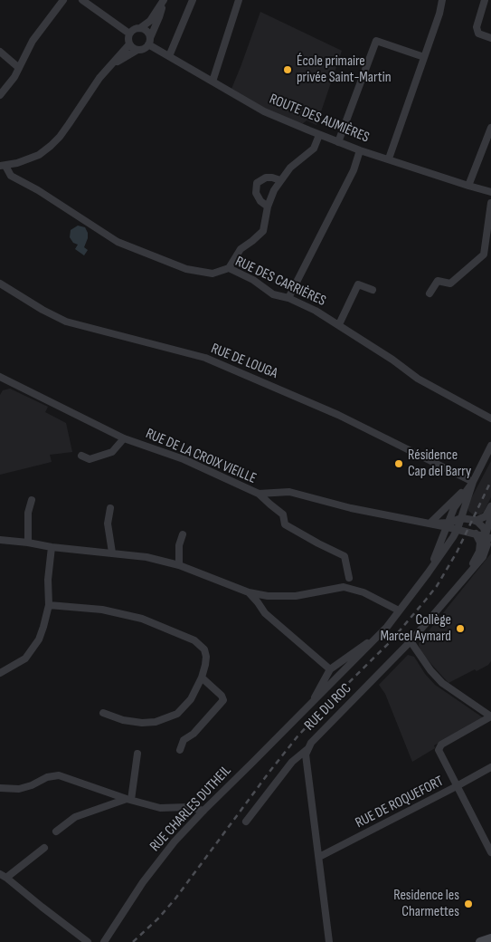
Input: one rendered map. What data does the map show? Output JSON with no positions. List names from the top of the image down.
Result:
{
  "streets": {
    "street": [
      "ROUTE DES AUMIÈRES",
      "RUE DES CARRIÈRES",
      "RUE DE LOUGA",
      "RUE DE LA CROIX VIEILLE",
      "RUE DU ROC",
      "RUE DE ROQUEFORT",
      "RUE CHARLES DUTHEIL"
    ]
  },
  "crossings": [
    ["RUE DE LOUGA", "RUE CHARLES DUTHEIL"],
    ["RUE DE LA CROIX VIEILLE", "RUE DU ROC"],
    ["RUE DE LA CROIX VIEILLE", "RUE CHARLES DUTHEIL"],
    ["RUE DU ROC", "RUE DE ROQUEFORT"]
  ],
  "places": [
    "École primaire privée Saint-Martin",
    "Résidence Cap del Barry",
    "Collège Marcel Aymard",
    "Residence les Charmettes"
  ]
}
